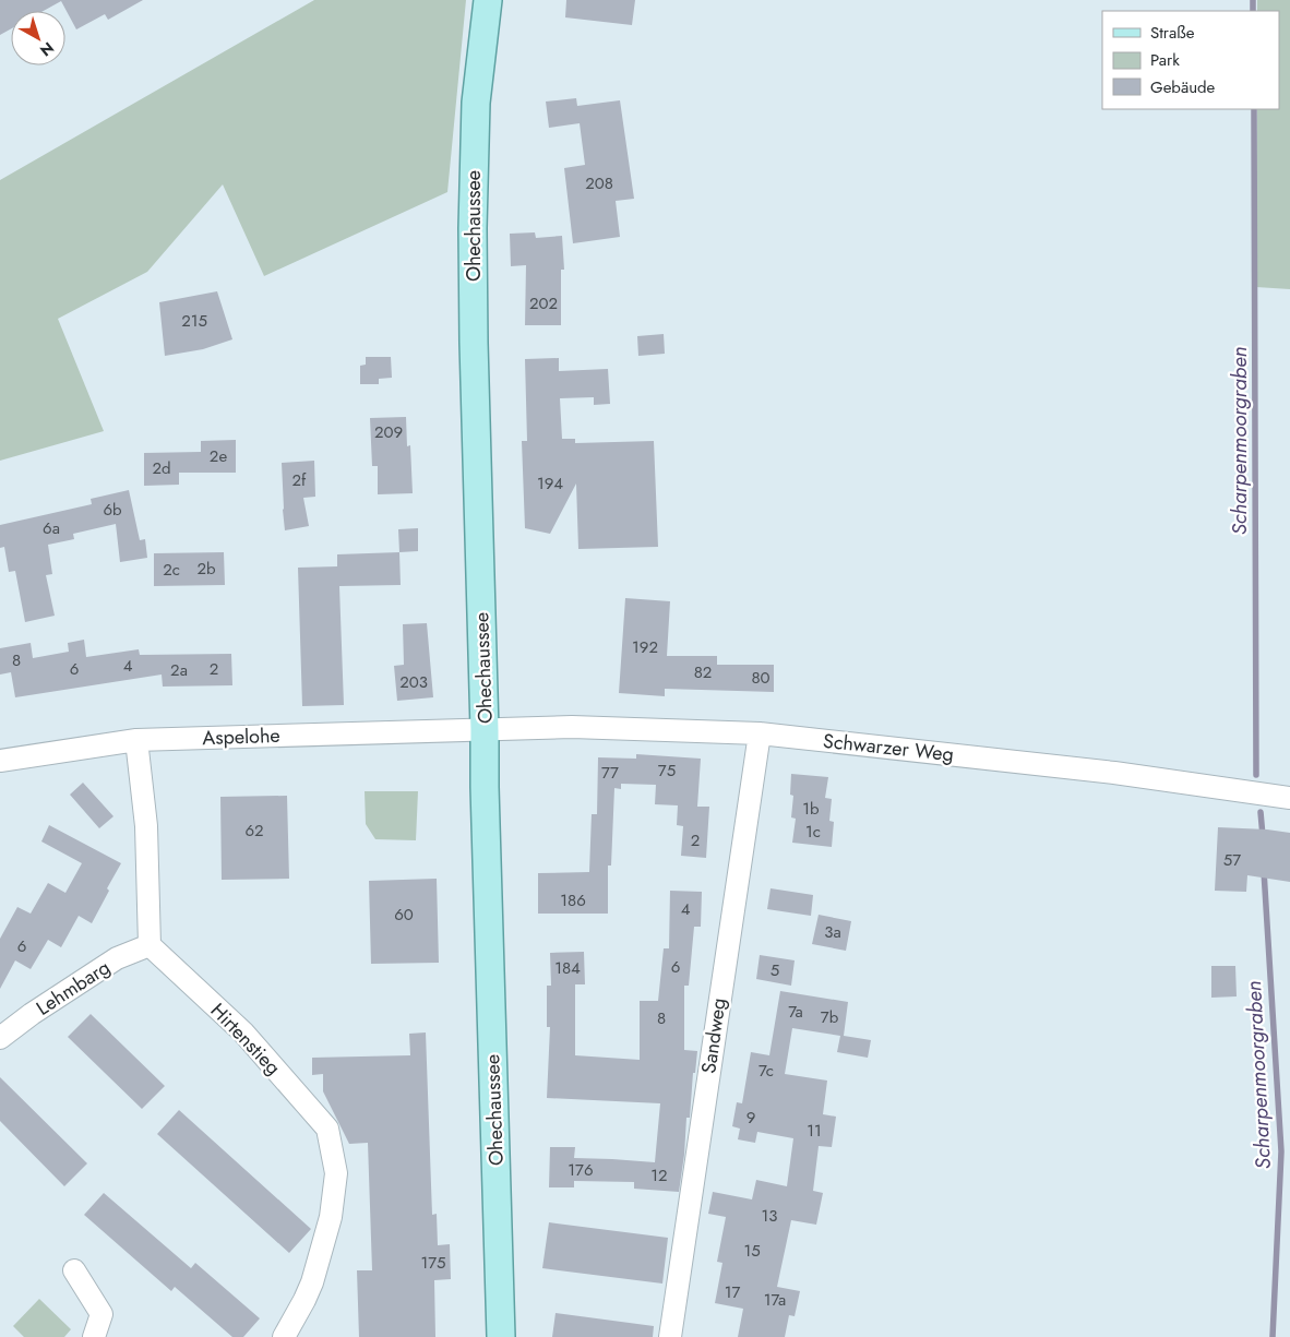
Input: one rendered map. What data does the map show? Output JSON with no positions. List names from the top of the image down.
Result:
{
  "streets": {
    "main road": ["Ohechaussee"],
    "street": [
      "Aspelohe",
      "Schwarzer Weg",
      "Lehmbarg",
      "Sandweg",
      "Hirtenstieg"
    ]
  },
  "crossings": [
    ["Ohechaussee", "Aspelohe"],
    ["Ohechaussee", "Schwarzer Weg"],
    ["Aspelohe", "Schwarzer Weg"],
    ["Schwarzer Weg", "Sandweg"],
    ["Lehmbarg", "Hirtenstieg"]
  ],
  "water": ["Scharpenmoorgraben"],
  "house_numbers": [
    "208",
    "202",
    "215",
    "209",
    "2e",
    "2d",
    "2f",
    "194",
    "6b",
    "6a",
    "2b",
    "2c",
    "192",
    "8",
    "4",
    "6",
    "2",
    "2a",
    "82",
    "80",
    "203",
    "75",
    "77",
    "1b",
    "62",
    "1c",
    "2",
    "57",
    "186",
    "4",
    "60",
    "3a",
    "6",
    "6",
    "184",
    "5",
    "7a",
    "7b",
    "8",
    "7c",
    "9",
    "11",
    "176",
    "12",
    "13",
    "15",
    "175",
    "17",
    "17a"
  ],
  "legend": ["Straße", "Park", "Gebäude"],
  "north": "bottom right"
}
